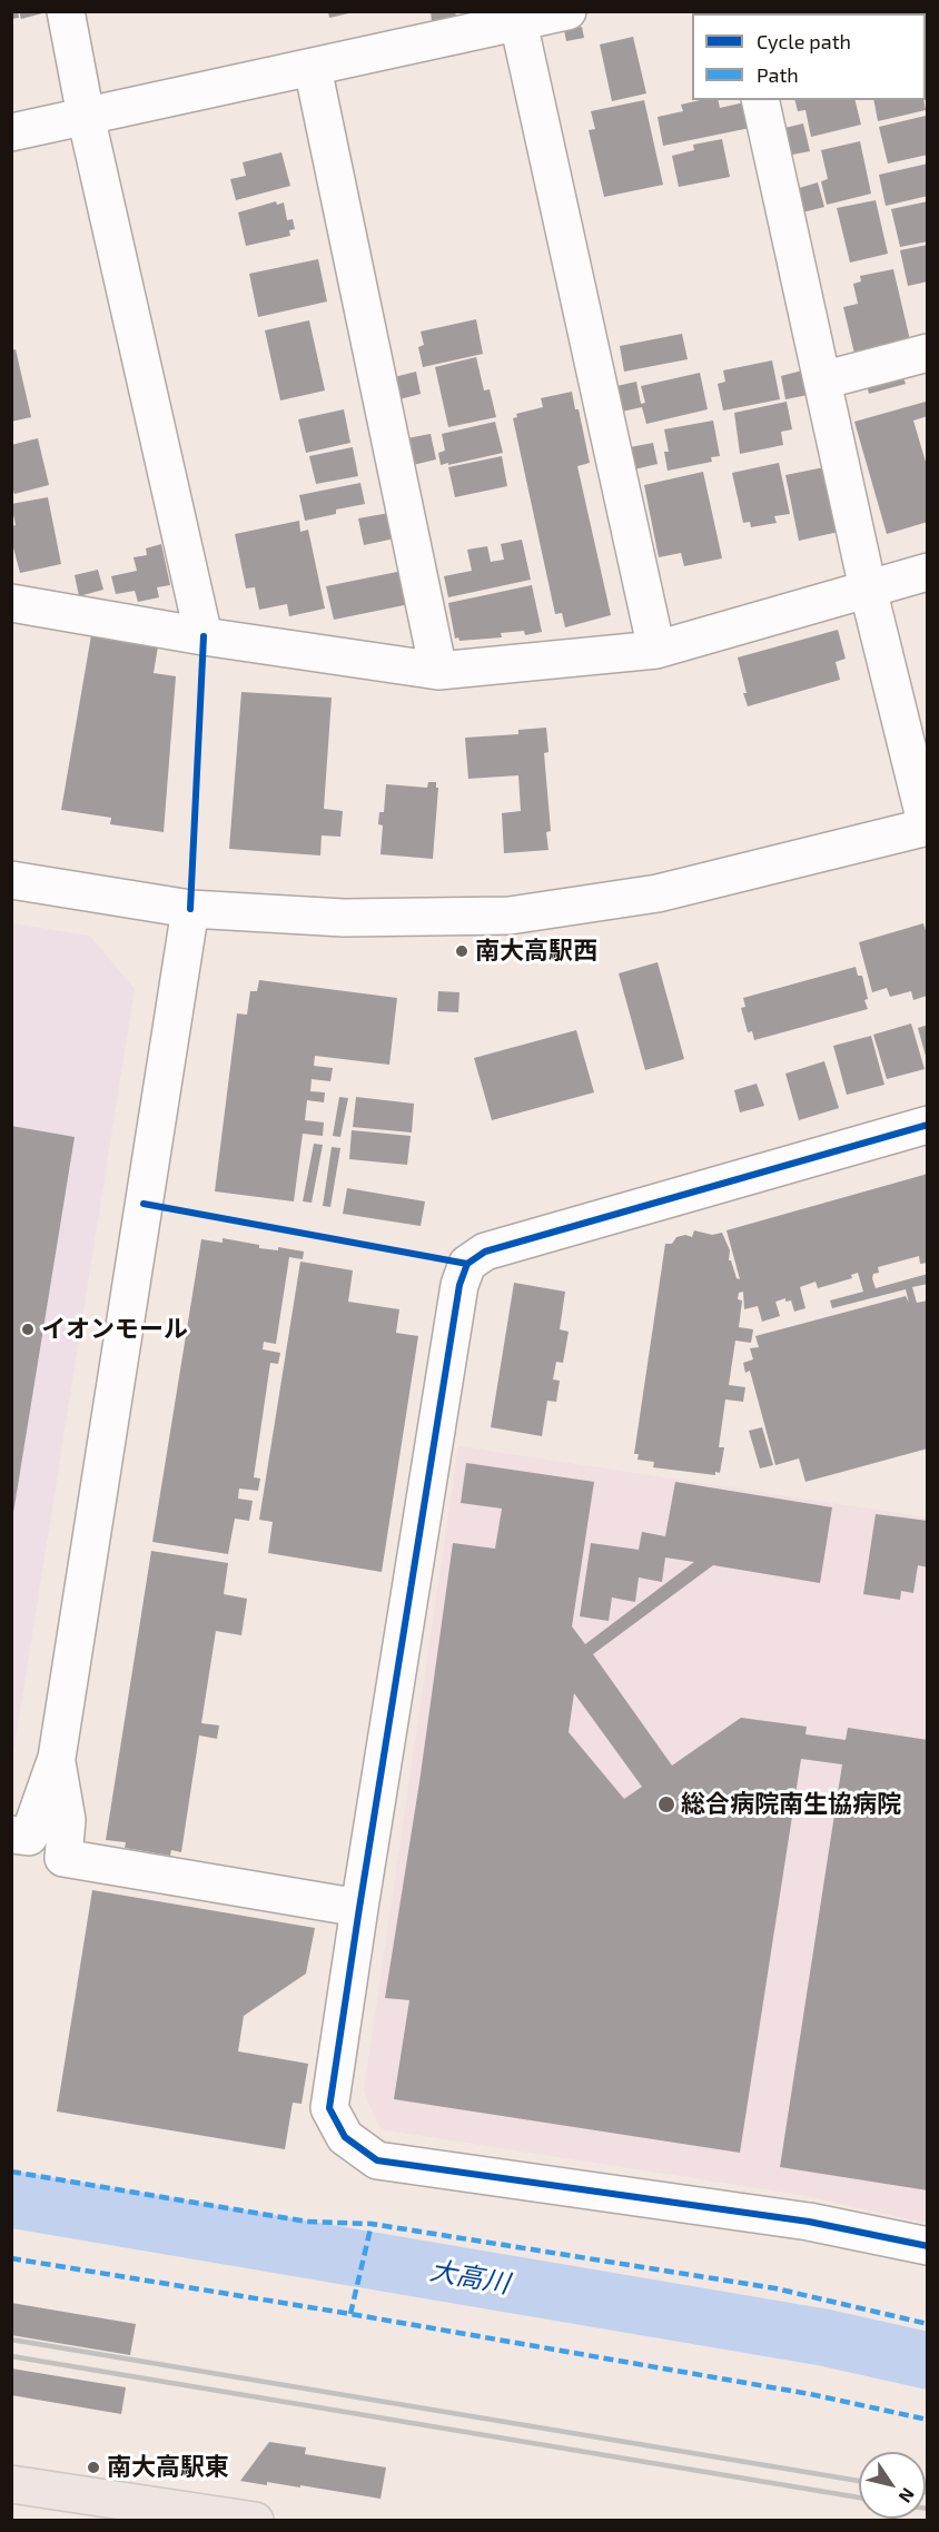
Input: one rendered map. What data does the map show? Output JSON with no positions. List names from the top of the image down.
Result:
{
  "water": ["大高川"],
  "places": [
    "南大高駅西",
    "イオンモール",
    "総合病院南生協病院",
    "南大高駅東"
  ],
  "legend": ["Cycle path", "Path"],
  "north": "bottom right"
}
